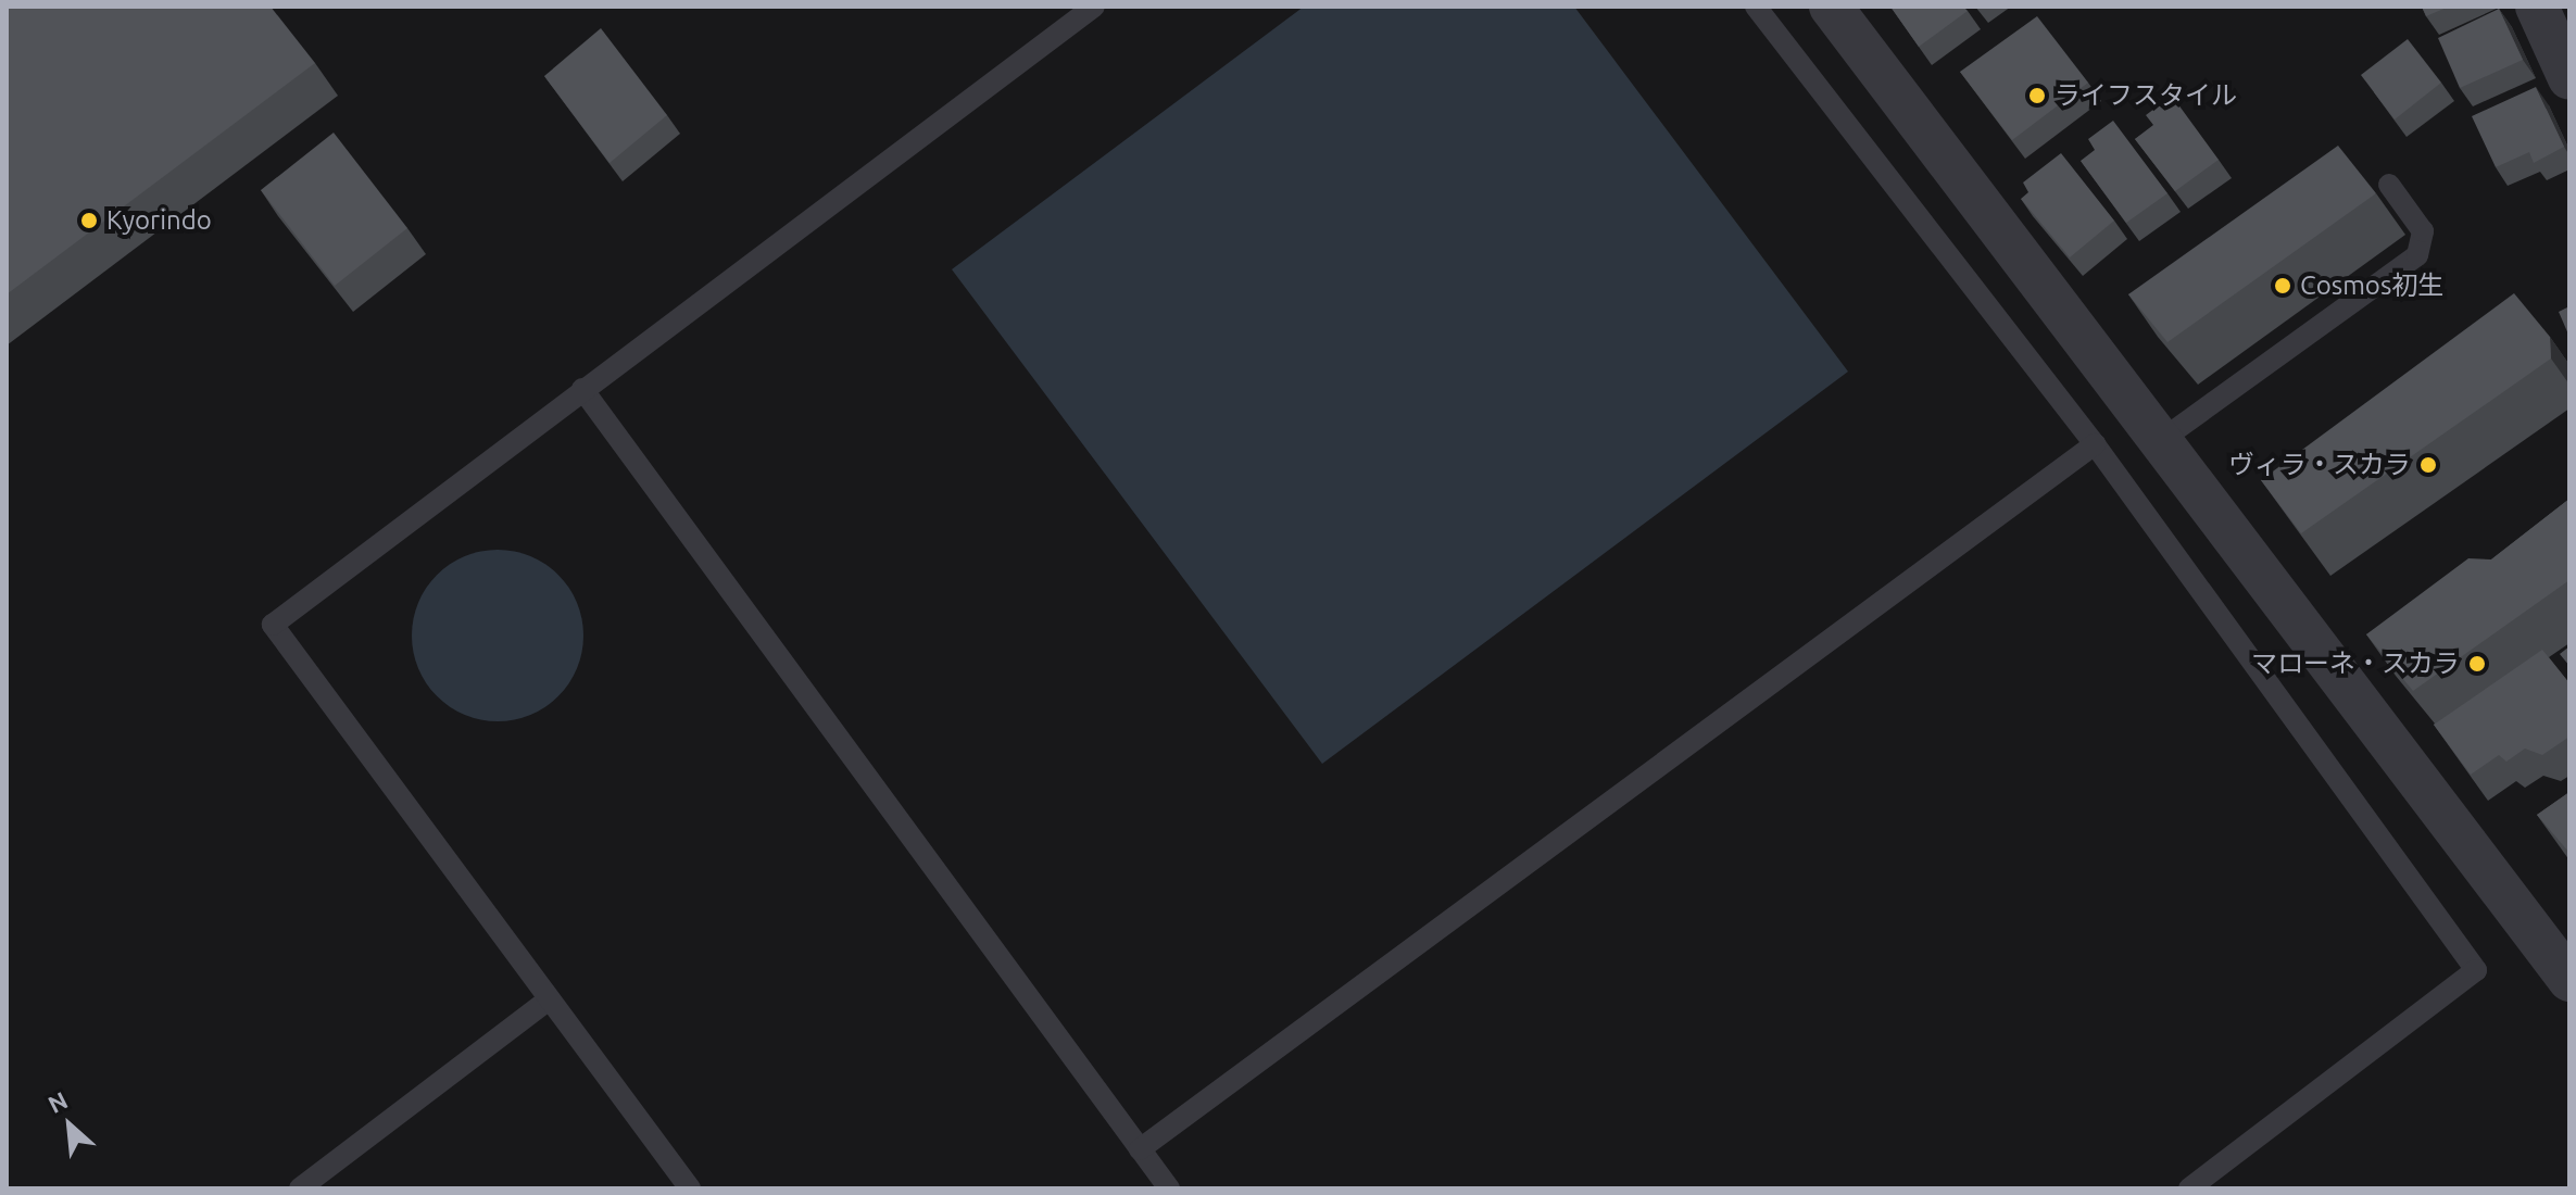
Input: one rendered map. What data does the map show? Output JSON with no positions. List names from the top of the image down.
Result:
{
  "places": [
    "ライフスタイル",
    "Kyorindo",
    "Cosmos初生",
    "ヴィラ・スカラ",
    "マローネ・スカラ"
  ],
  "north": "top left"
}
